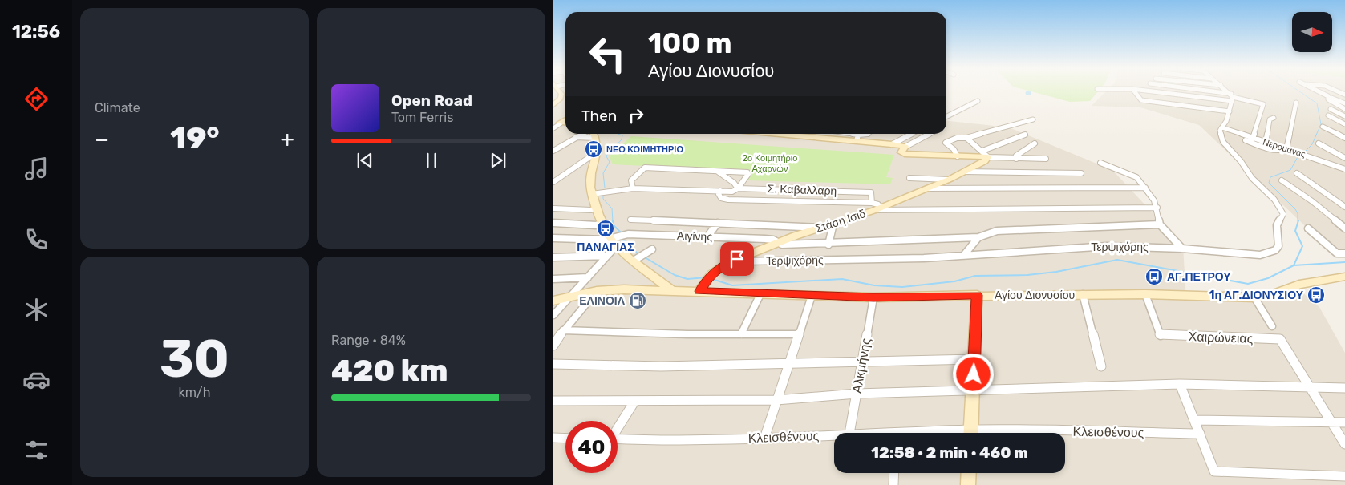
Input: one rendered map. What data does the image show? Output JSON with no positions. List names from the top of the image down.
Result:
{
  "streets": {
    "street": [
      "Νερομανας",
      "Σ. Καβαλλαρη",
      "Στάση Ισιδ",
      "Αιγίνης",
      "Τερψιχόρης",
      "Αγίου Διονυσίου",
      "Χαιρώνειας",
      "Αλκμήνης",
      "Κλεισθένους"
    ]
  },
  "crossings": [
    ["Νερομανας", "Τερψιχόρης"],
    ["Σ. Καβαλλαρη", "Στάση Ισιδ"],
    ["Στάση Ισιδ", "Αιγίνης"],
    ["Στάση Ισιδ", "Τερψιχόρης"],
    ["Στάση Ισιδ", "Αγίου Διονυσίου"],
    ["Αγίου Διονυσίου", "Χαιρώνειας"],
    ["Αγίου Διονυσίου", "Αλκμήνης"]
  ],
  "parks": ["2ο Κοιμητήριο Αχαρνών"],
  "places": {
    "bus stop": [
      "ΝΕΟ ΚΟΙΜΗΤΗΡΙΟ",
      "ΠΑΝΑΓΙΑΣ",
      "ΑΓ.ΠΕΤΡΟΥ",
      "1η ΑΓ.ΔΙΟΝΥΣΙΟΥ"
    ],
    "fuel station": ["ΕΛΙΝΟΙΛ"]
  },
  "north": "right",
  "page": {
    "tabs": "12:56",
    "tile": [
      "Climate",
      ["30", "km/h"],
      ["Range · 84%", "420 km"]
    ],
    "turn": ["100 m", "Αγίου Διονυσίου"],
    "song": ["Open Road", "Tom Ferris"],
    "then": "Then",
    "heat": ["−", "19°", "+"],
    "limit": "40",
    "trip": "12:58 · 2 min · 460 m"
  }
}
